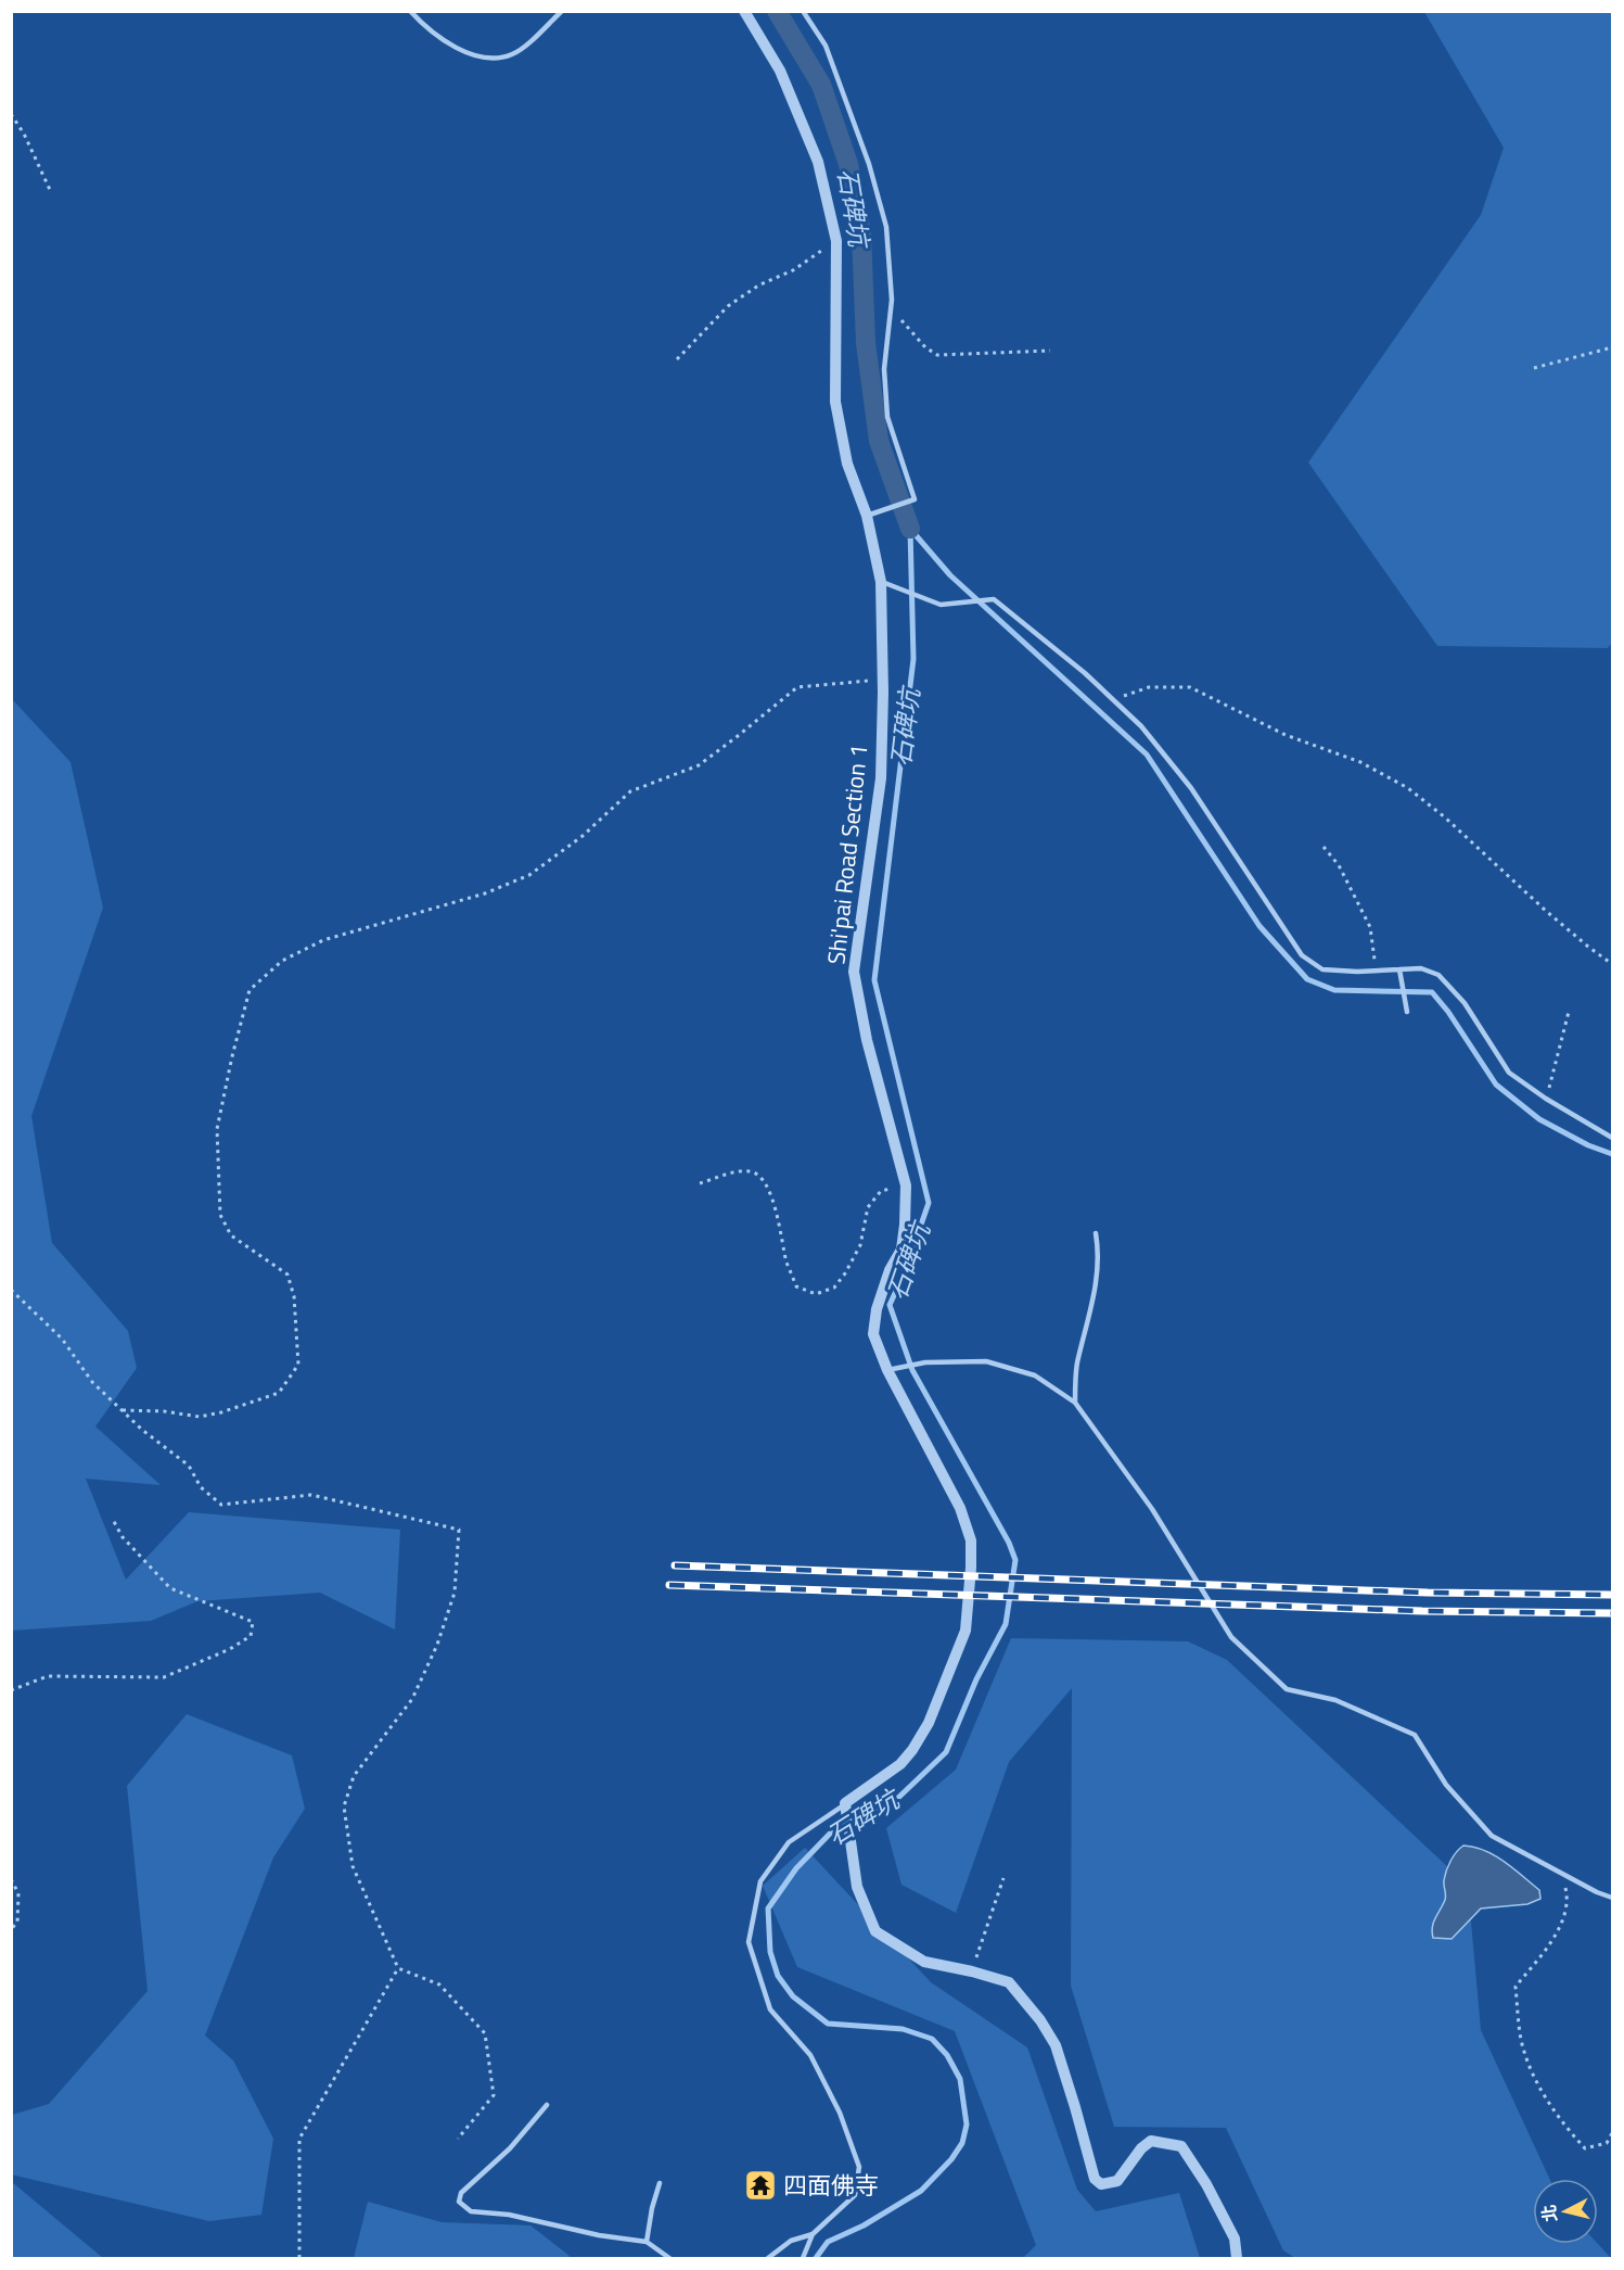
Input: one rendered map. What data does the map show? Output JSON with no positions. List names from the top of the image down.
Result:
{
  "streets": {
    "street": ["Shi'pai Road Section 1"]
  },
  "water": ["石碑坑"],
  "places": {
    "temple": ["四面佛寺"]
  },
  "north": "left"
}
